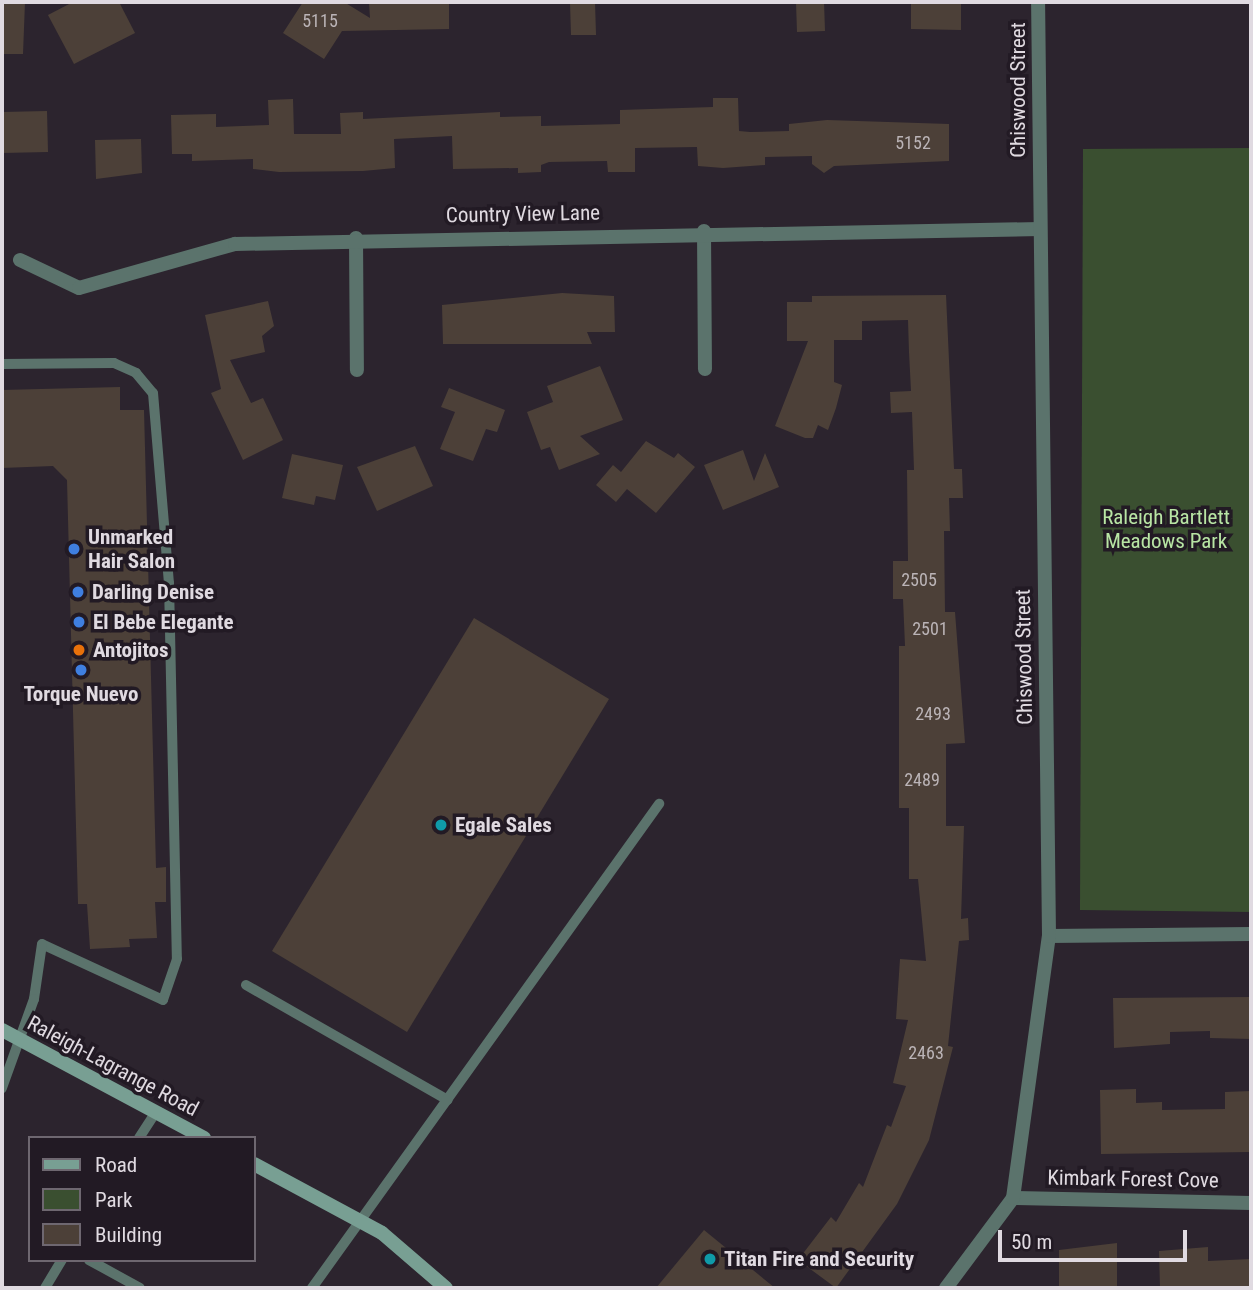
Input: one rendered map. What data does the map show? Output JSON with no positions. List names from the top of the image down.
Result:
{
  "streets": {
    "main road": ["Raleigh-Lagrange Road"],
    "street": ["Chiswood Street", "Country View Lane", "Kimbark Forest Cove"]
  },
  "crossings": [
    ["Chiswood Street", "Country View Lane"],
    ["Chiswood Street", "Kimbark Forest Cove"]
  ],
  "parks": ["Raleigh Bartlett Meadows Park"],
  "places": [
    "Unmarked Hair Salon",
    "Darling Denise",
    "El Bebe Elegante",
    "Antojitos",
    "Torque Nuevo",
    "Egale Sales",
    "Titan Fire and Security"
  ],
  "house_numbers": [
    "5115",
    "5152",
    "2505",
    "2501",
    "2493",
    "2489",
    "2463"
  ],
  "legend": ["Road", "Park", "Building"],
  "scale_bar": "50 m"
}
